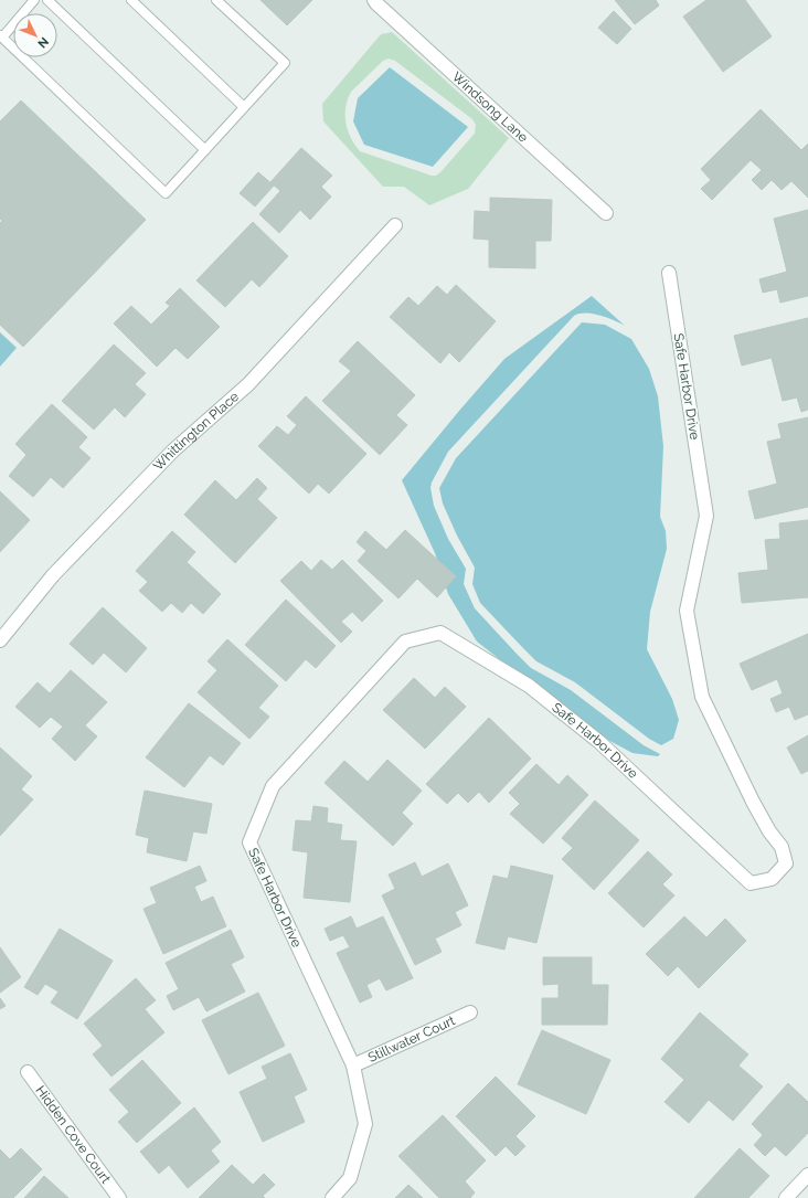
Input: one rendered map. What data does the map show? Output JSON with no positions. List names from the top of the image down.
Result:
{
  "streets": {
    "street": [
      "Windsong Lane",
      "Safe Harbor Drive",
      "Whittington Place",
      "Stillwater Court",
      "Hidden Cove Court"
    ]
  },
  "crossings": [
    ["Safe Harbor Drive", "Stillwater Court"]
  ],
  "north": "bottom right"
}
